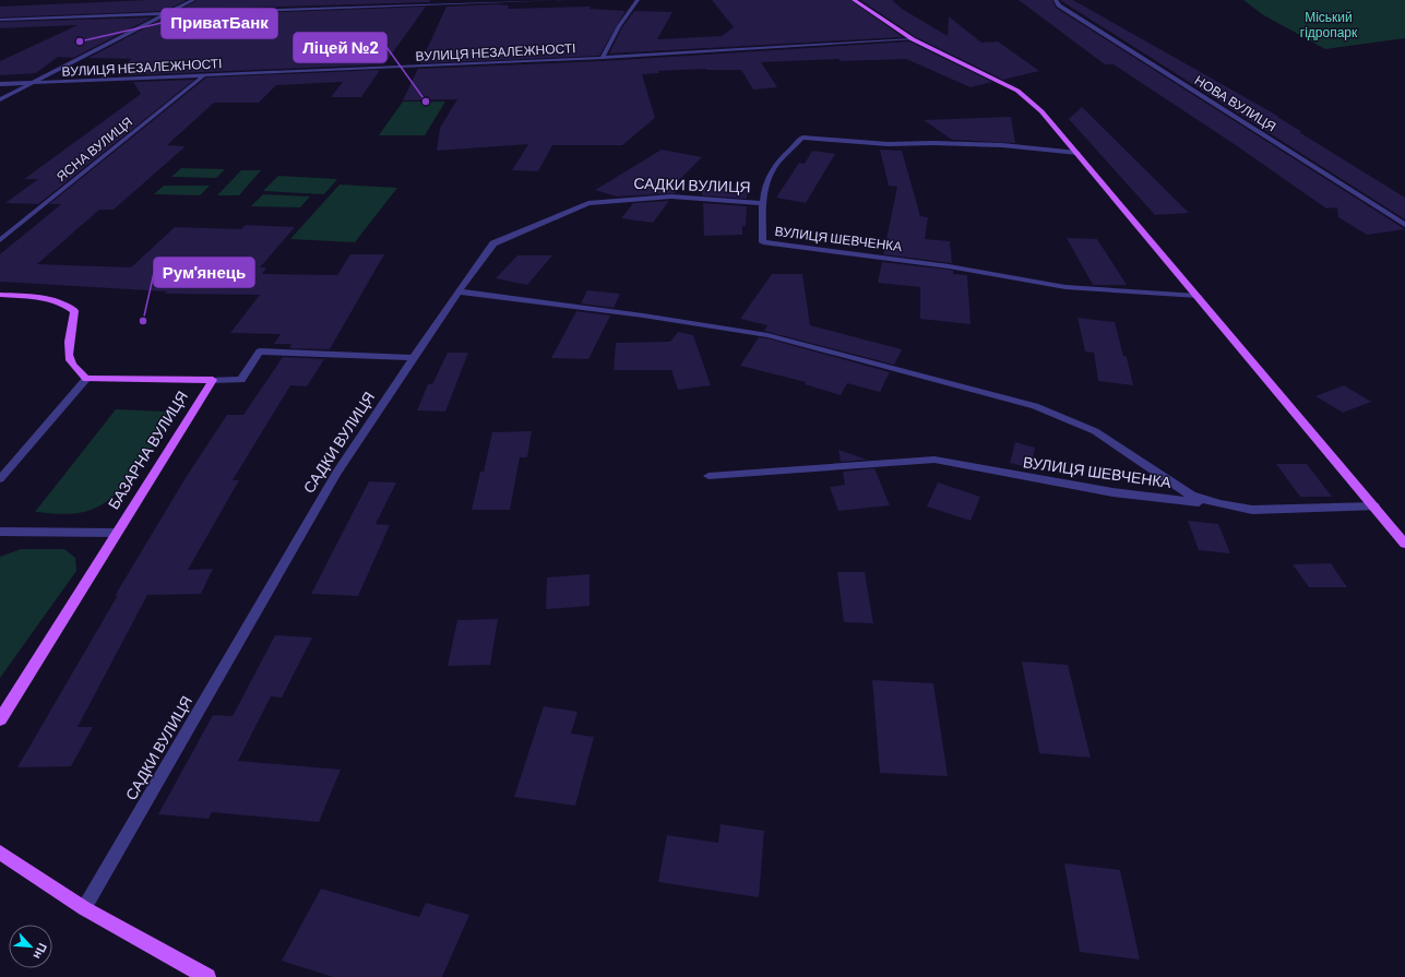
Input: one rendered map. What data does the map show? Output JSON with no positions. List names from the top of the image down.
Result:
{
  "streets": {
    "main road": ["БАЗАРНА ВУЛИЦЯ"],
    "street": [
      "ВУЛИЦЯ НЕЗАЛЕЖНОСТІ",
      "НОВА ВУЛИЦЯ",
      "ЯСНА ВУЛИЦЯ",
      "САДКИ ВУЛИЦЯ",
      "ВУЛИЦЯ ШЕВЧЕНКА"
    ]
  },
  "crossings": [
    ["ВУЛИЦЯ НЕЗАЛЕЖНОСТІ", "ЯСНА ВУЛИЦЯ"],
    ["САДКИ ВУЛИЦЯ", "ВУЛИЦЯ ШЕВЧЕНКА"]
  ],
  "parks": ["Міський гідропарк"],
  "places": ["ПриватБанк", "Ліцей №2", "Рум'янець"],
  "north": "bottom right"
}
